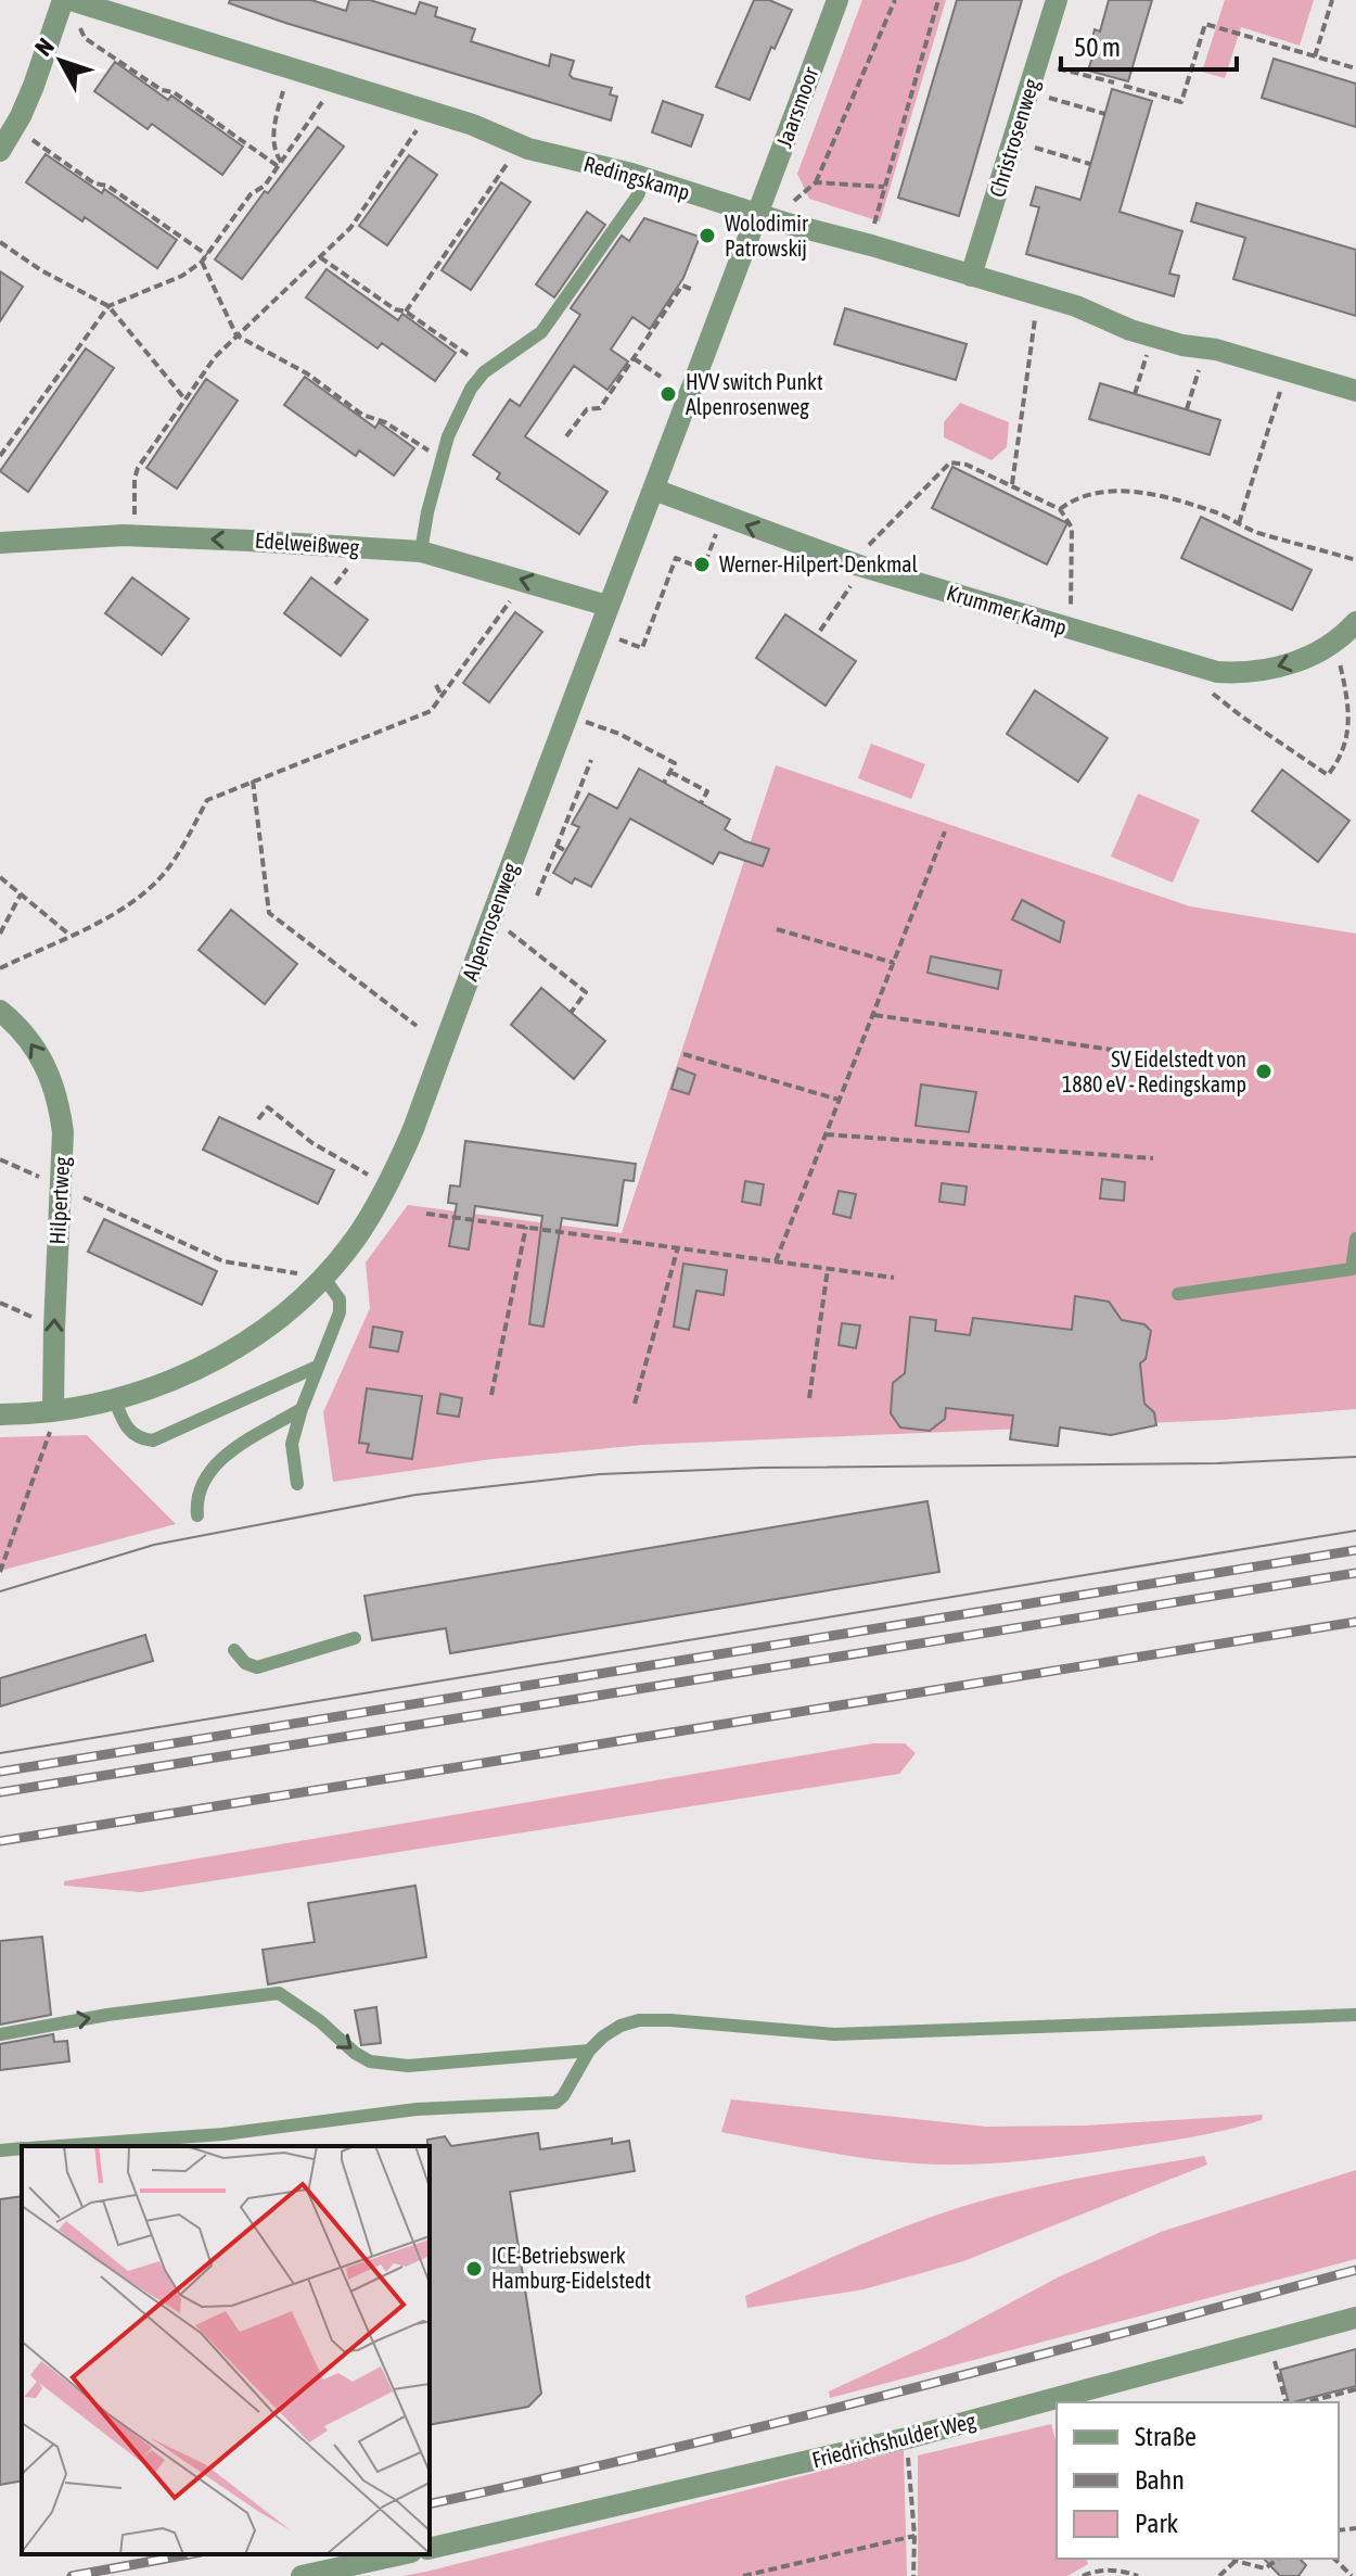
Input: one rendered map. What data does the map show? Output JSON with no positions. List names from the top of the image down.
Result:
{
  "streets": {
    "street": [
      "Jaarsmoor",
      "Christrosenweg",
      "Redingskamp",
      "Edelweißweg",
      "Krummer Kamp",
      "Alpenrosenweg",
      "Hilpertweg",
      "Friedrichshulder Weg"
    ]
  },
  "crossings": [
    ["Jaarsmoor", "Redingskamp"],
    ["Jaarsmoor", "Alpenrosenweg"],
    ["Christrosenweg", "Redingskamp"],
    ["Redingskamp", "Alpenrosenweg"],
    ["Edelweißweg", "Alpenrosenweg"],
    ["Krummer Kamp", "Alpenrosenweg"],
    ["Alpenrosenweg", "Hilpertweg"]
  ],
  "one_way": ["Edelweißweg", "Krummer Kamp", "Hilpertweg"],
  "places": [
    "Wolodimir Patrowskij",
    "HVV switch Punkt Alpenrosenweg",
    "Werner-Hilpert-Denkmal",
    "SV Eidelstedt von 1880 eV - Redingskamp",
    "ICE-Betriebswerk Hamburg-Eidelstedt"
  ],
  "legend": ["Straße", "Bahn", "Park"],
  "scale_bar": "50 m",
  "north": "top left"
}
